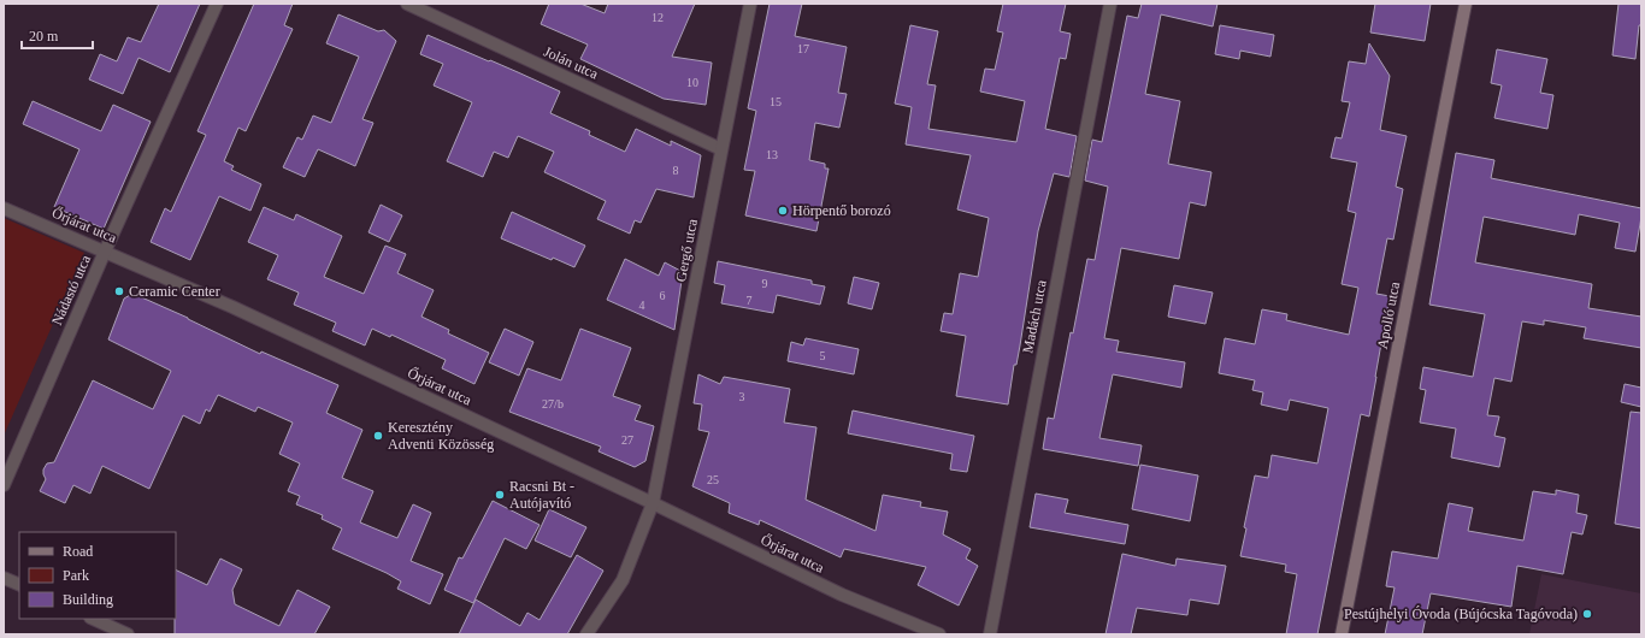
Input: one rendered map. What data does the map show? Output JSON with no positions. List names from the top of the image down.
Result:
{
  "streets": {
    "street": [
      "Jolán utca",
      "Őrjárat utca",
      "Gergő utca",
      "Nádastó utca",
      "Apolló utca",
      "Madách utca"
    ]
  },
  "crossings": [
    ["Jolán utca", "Gergő utca"],
    ["Őrjárat utca", "Gergő utca"],
    ["Őrjárat utca", "Nádastó utca"]
  ],
  "places": [
    "Hörpentő borozó",
    "Ceramic Center",
    "Keresztény Adventi Közösség",
    "Racsni Bt - Autójavító",
    "Pestújhelyi Óvoda (Bújócska Tagóvoda)"
  ],
  "house_numbers": [
    "12",
    "17",
    "10",
    "15",
    "13",
    "8",
    "9",
    "6",
    "7",
    "4",
    "5",
    "3",
    "27/b",
    "27",
    "25"
  ],
  "legend": ["Road", "Park", "Building"],
  "scale_bar": "20 m"
}
